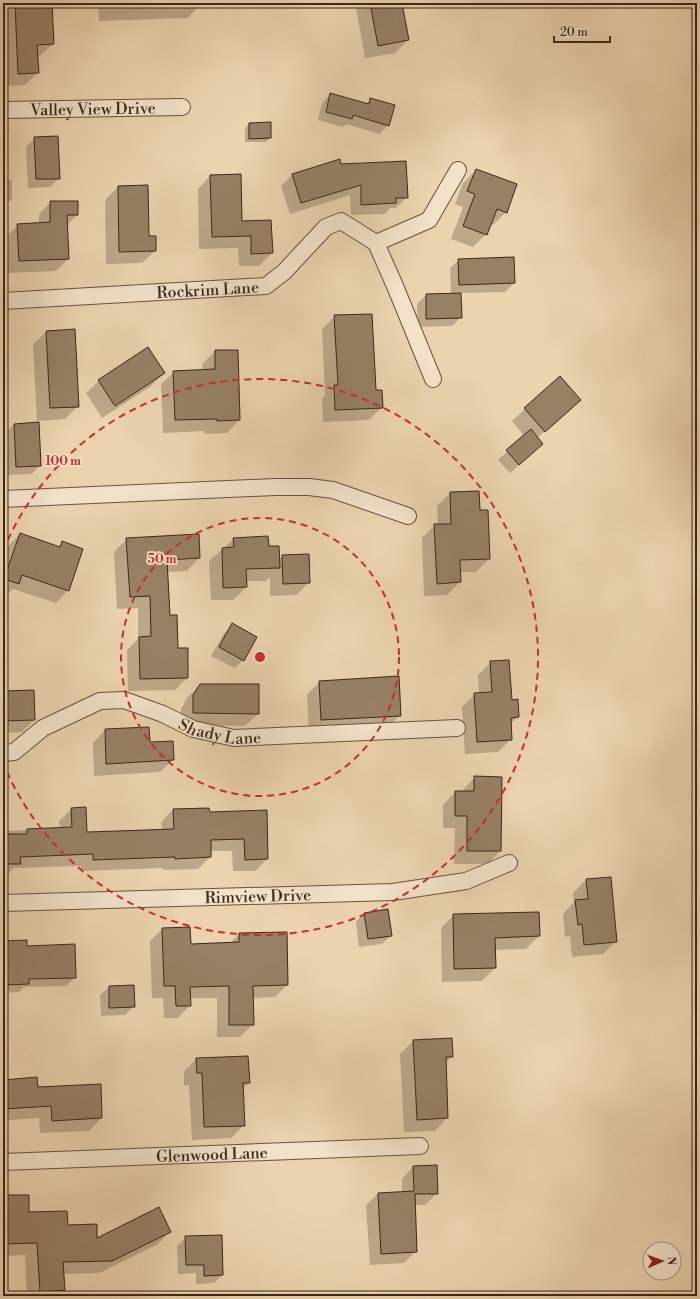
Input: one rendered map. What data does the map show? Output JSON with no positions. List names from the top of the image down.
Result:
{
  "streets": {
    "street": [
      "Valley View Drive",
      "Rockrim Lane",
      "Shady Lane",
      "Rimview Drive",
      "Glenwood Lane"
    ]
  },
  "scale_bar": "20 m",
  "north": "right",
  "rings": ["100 m", "50 m"]
}
